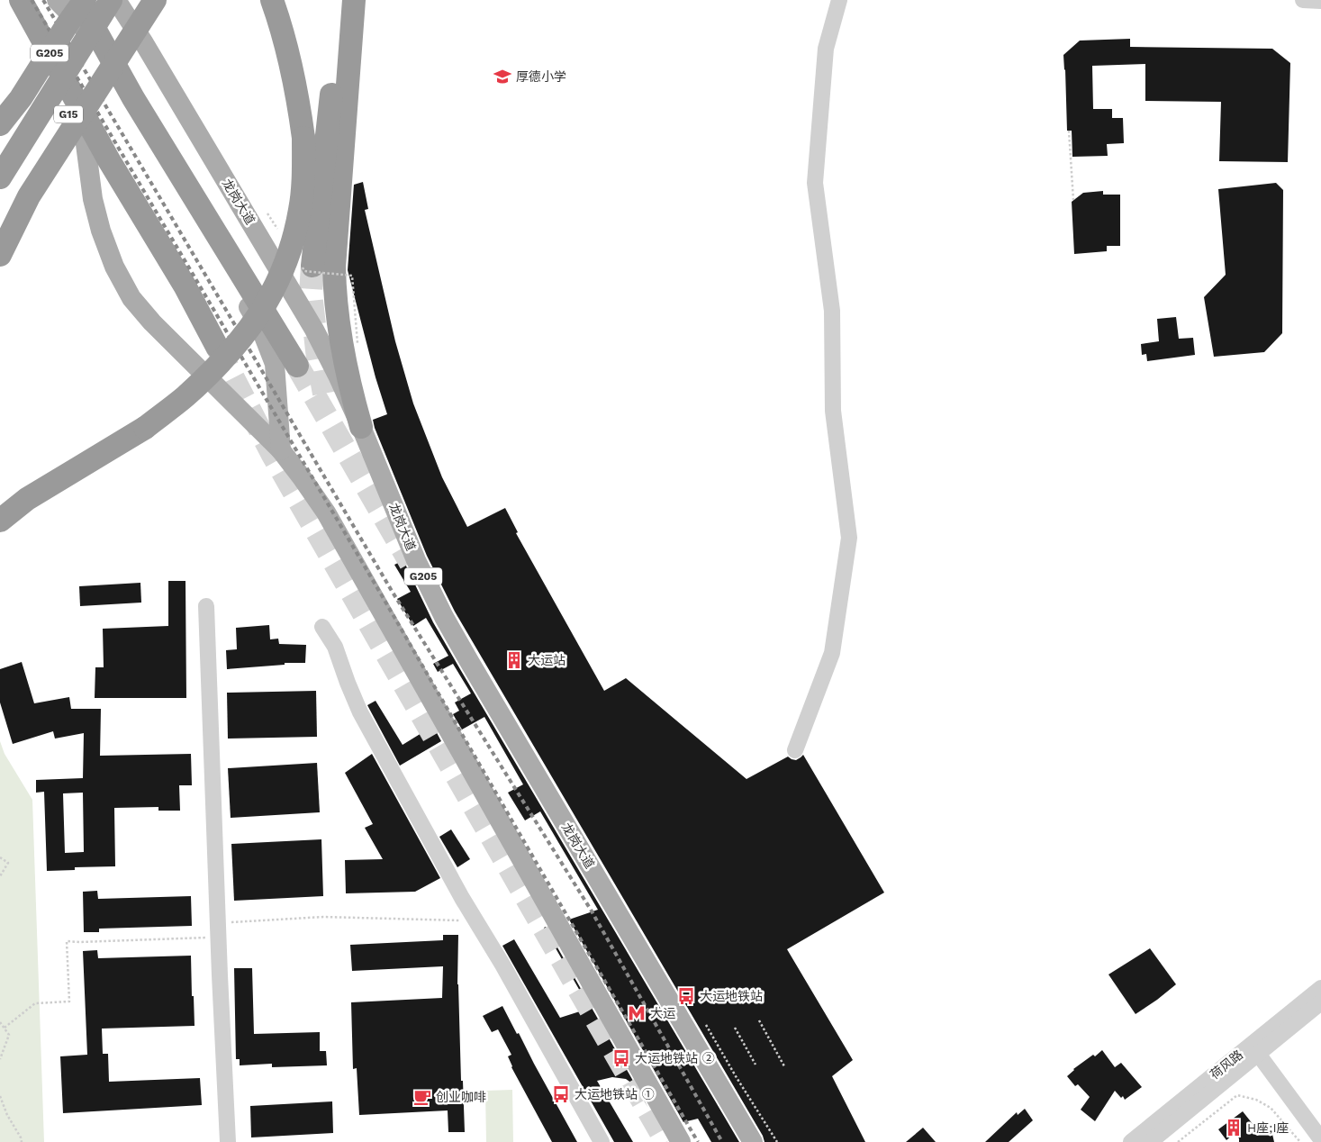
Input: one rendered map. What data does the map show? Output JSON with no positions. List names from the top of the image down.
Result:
{
  "streets": {
    "highway": ["G205", "G15"],
    "main road": ["龙岗大道"],
    "street": ["荷风路"]
  },
  "places": {
    "school or university": ["厚德小学"],
    "building": ["大运站", "H座;I座"],
    "bus stop": ["大运地铁站", "大运地铁站 ②", "大运地铁站 ①"],
    "metro station": ["大运"],
    "cafe": ["创业咖啡"]
  }
}
